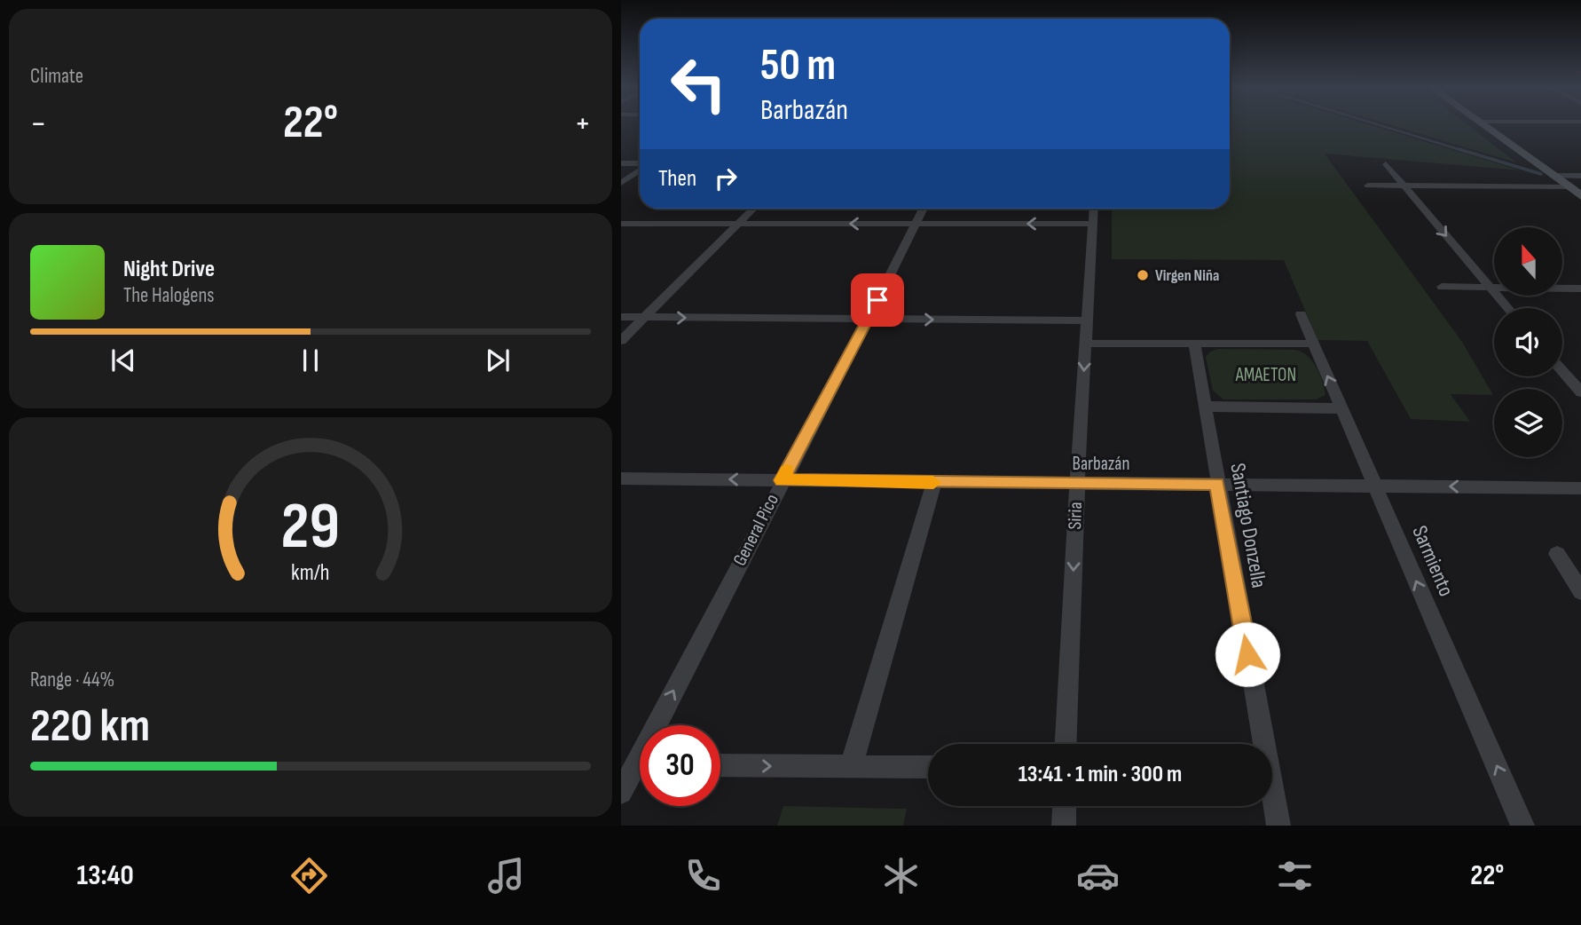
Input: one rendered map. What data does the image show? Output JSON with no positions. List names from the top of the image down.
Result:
{
  "streets": {
    "street": [
      "Barbazán",
      "Siria",
      "Santiago Donzella",
      "General Pico",
      "Sarmiento"
    ]
  },
  "crossings": [
    ["Barbazán", "Siria"],
    ["Barbazán", "Santiago Donzella"],
    ["Barbazán", "General Pico"],
    ["Barbazán", "Sarmiento"]
  ],
  "one_way": [
    "Barbazán",
    "Siria",
    "General Pico",
    "Sarmiento"
  ],
  "parks": ["AMAETON"],
  "places": ["Virgen Niña"],
  "north": "top",
  "page": {
    "tile": [
      "Climate",
      ["Range · 44%", "220 km"]
    ],
    "turn": ["50 m", "Barbazán"],
    "heat": ["−", "22°", "+"],
    "then": "Then",
    "song": ["Night Drive", "The Halogens"],
    "limit": "30",
    "trip": "13:41 · 1 min · 300 m",
    "tabs": ["13:40", "22°"],
    "gauge": ["29", "km/h"]
  }
}
